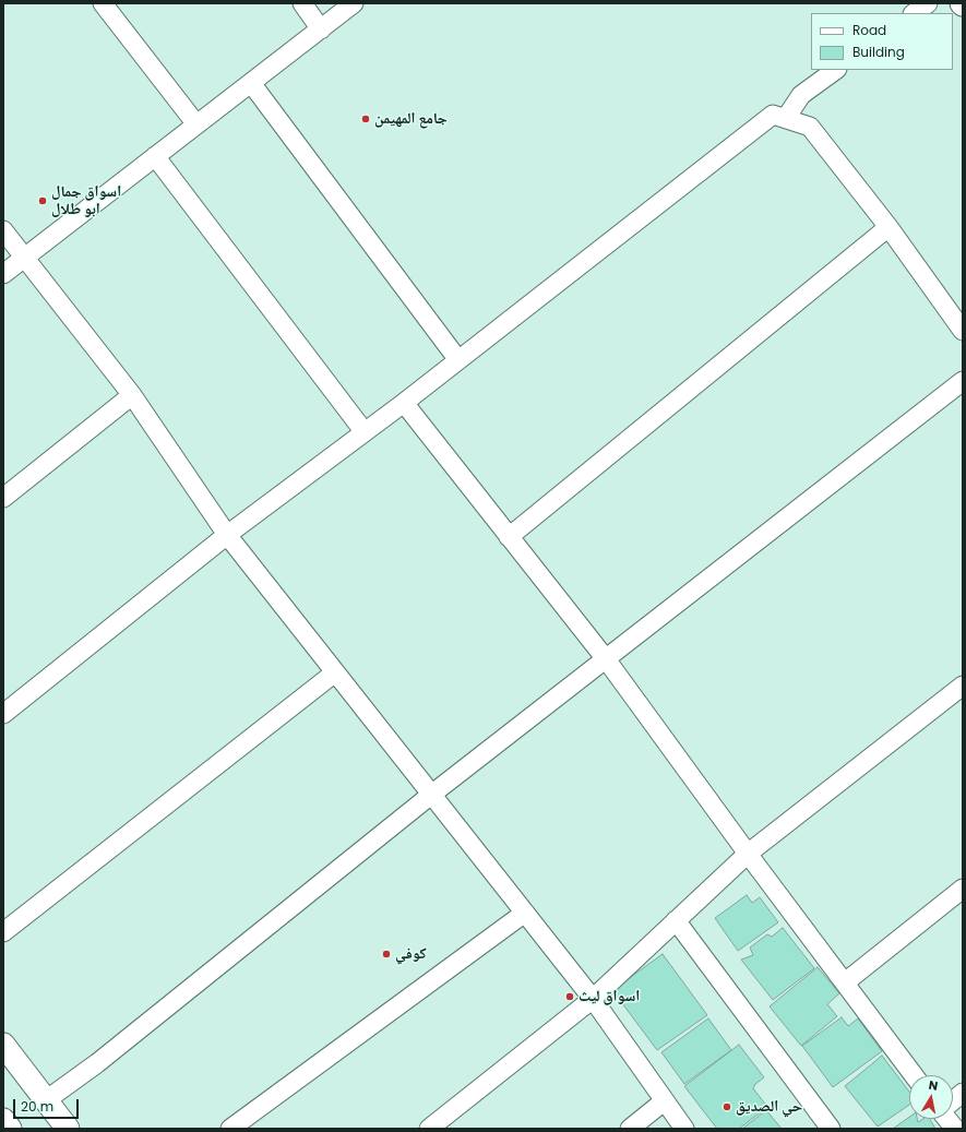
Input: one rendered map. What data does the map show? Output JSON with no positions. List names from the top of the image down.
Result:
{
  "places": [
    "جامع المهيمن",
    "اسواق جمال ابو طلال",
    "كوفي",
    "اسواق ليث",
    "حي الصديق"
  ],
  "legend": ["Road", "Building"],
  "scale_bar": "20 m",
  "north": "top"
}
